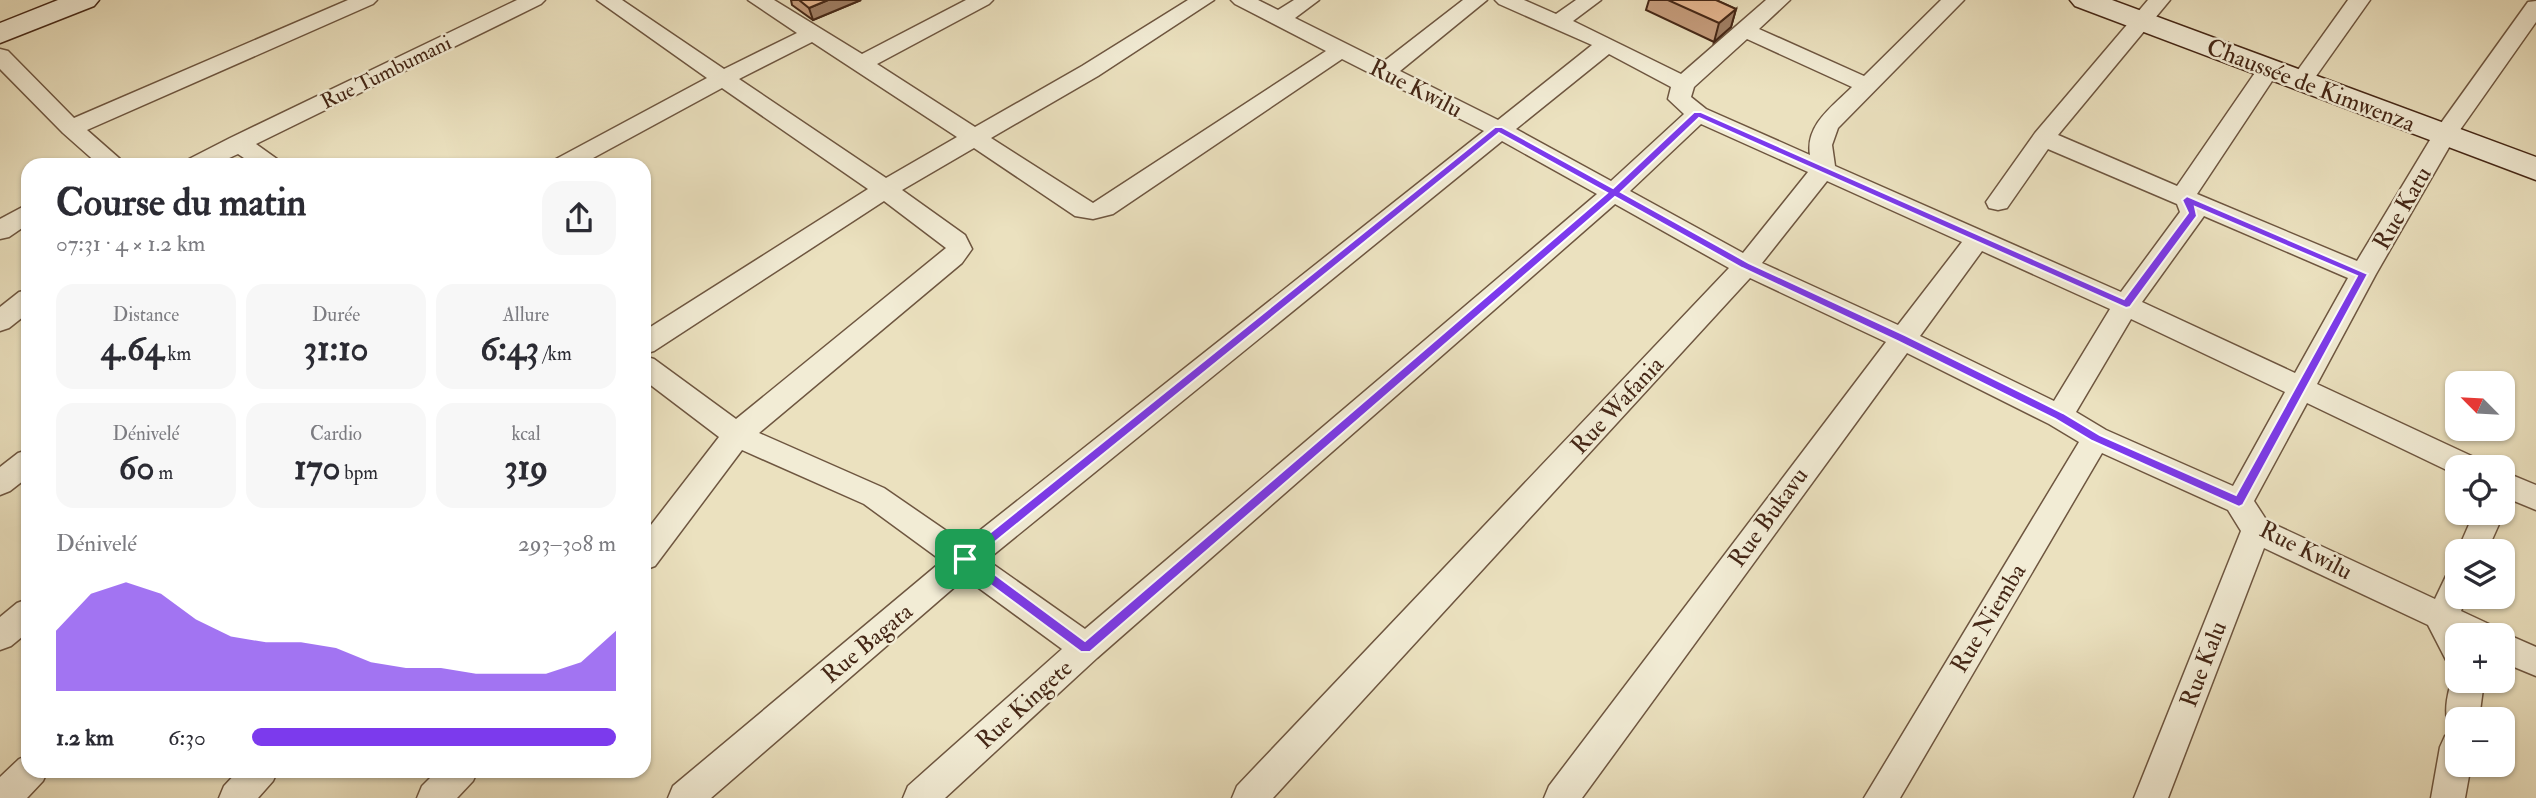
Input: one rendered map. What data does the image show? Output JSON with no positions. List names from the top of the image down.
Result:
{
  "streets": {
    "street": [
      "Rue Tumbumani",
      "Chaussée de Kimwenza",
      "Rue Kwilu",
      "Rue Katu",
      "Rue Wafania",
      "Rue Bukavu",
      "Rue Niemba",
      "Rue Bagata",
      "Rue Kalu",
      "Rue Kingete"
    ]
  },
  "crossings": [
    ["Chaussée de Kimwenza", "Rue Katu"],
    ["Rue Kwilu", "Rue Katu"],
    ["Rue Kwilu", "Rue Wafania"],
    ["Rue Kwilu", "Rue Bukavu"],
    ["Rue Kwilu", "Rue Niemba"],
    ["Rue Kwilu", "Rue Bagata"],
    ["Rue Kwilu", "Rue Kalu"],
    ["Rue Kwilu", "Rue Kingete"]
  ],
  "north": "top left",
  "page": {
    "heading": ["Course du matin", "07:31 · 4 × 1.2 km"],
    "stats": [
      ["Distance", "4.64 km"],
      ["Durée", "31:10"],
      ["Allure", "6:43 /km"],
      ["Dénivelé", "60 m"],
      ["Cardio", "170 bpm"],
      ["kcal", "319"]
    ],
    "map_buttons": ["+", "−"],
    "chart": ["Dénivelé", "293–308 m"],
    "list": [
      {
        "name": "1.2 km",
        "note": "6:30"
      }
    ]
  }
}
